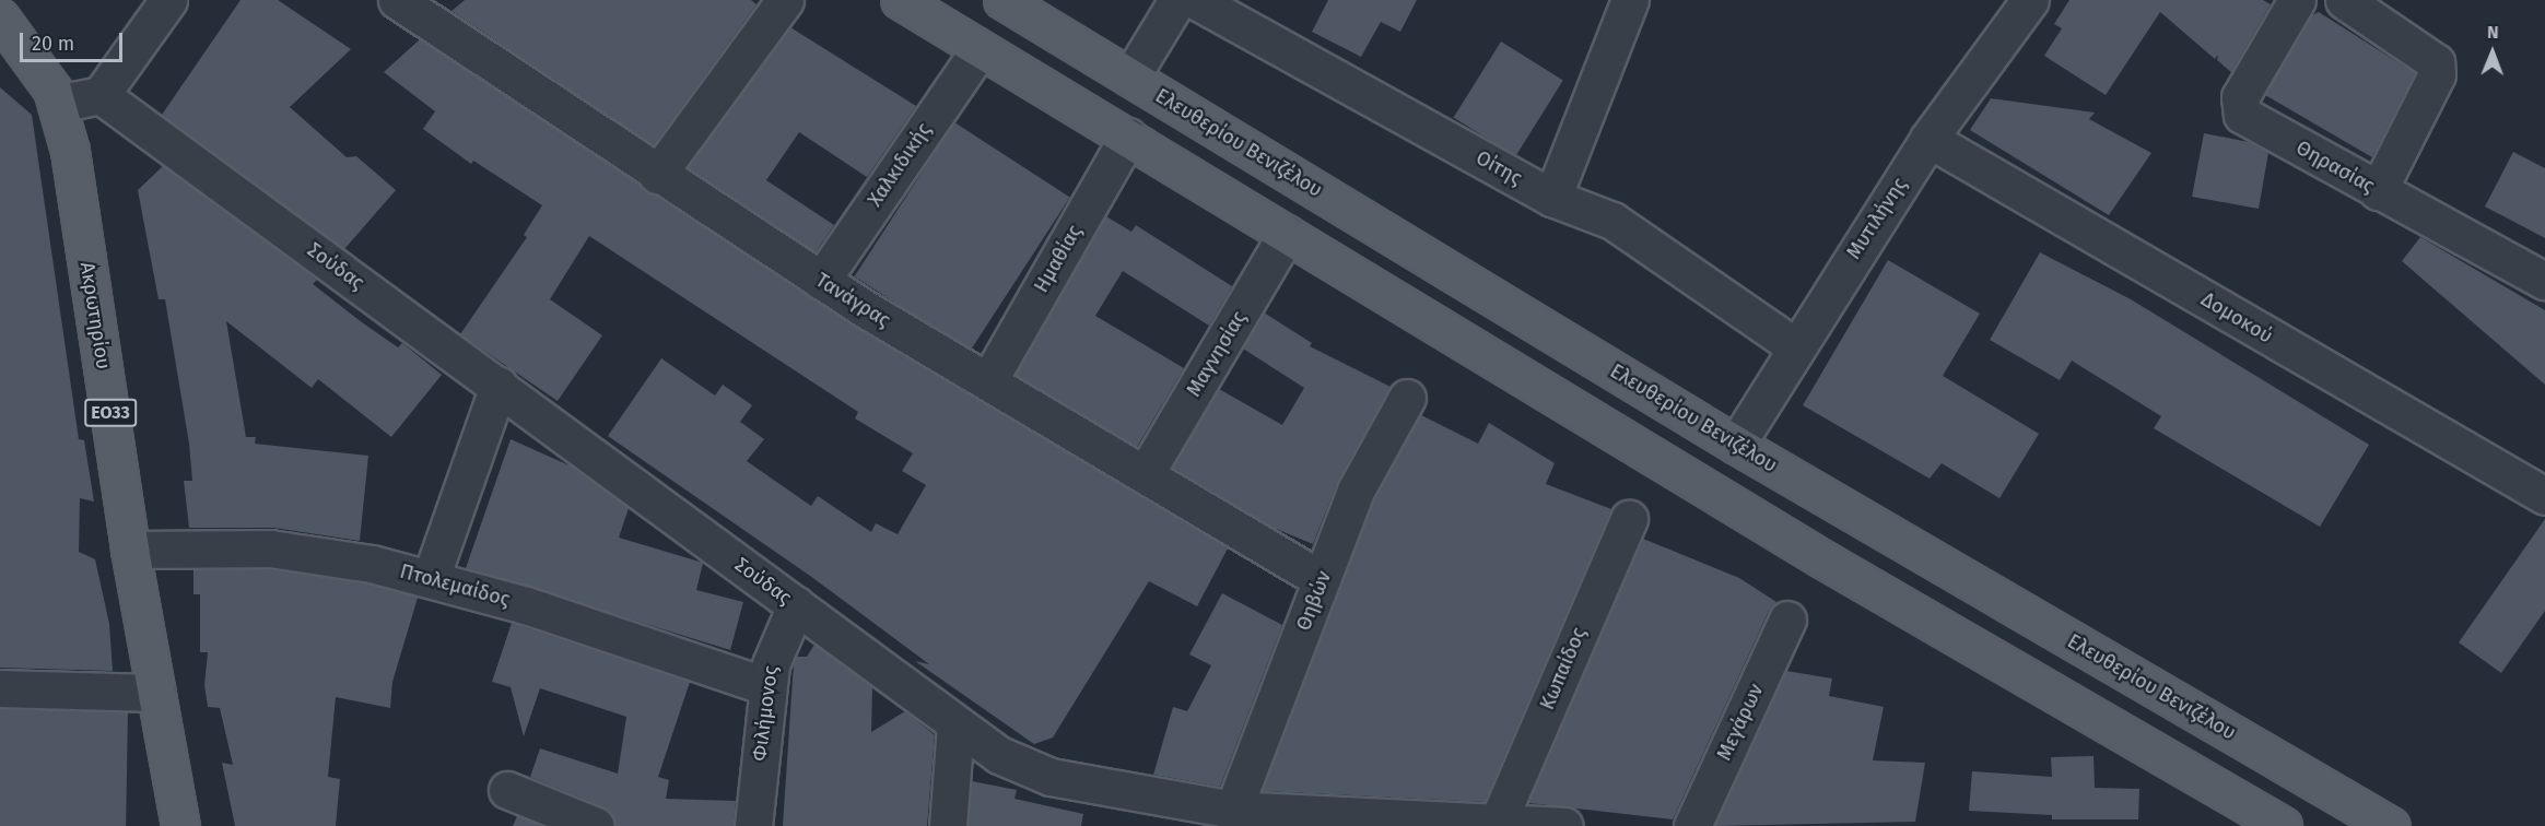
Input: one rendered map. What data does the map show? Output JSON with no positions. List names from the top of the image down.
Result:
{
  "streets": {
    "main road": ["Ελευθερίου Βενιζέλου", "Ακρωτηρίου", "ΕΟ33"],
    "street": [
      "Χαλκιδικής",
      "Θηρασίας",
      "Οίτης",
      "Μυτιλήνης",
      "Ημαθίας",
      "Σούδας",
      "Τανάγρας",
      "Δομοκού",
      "Μαγνησίας",
      "Πτολεμαίδος",
      "Θηβών",
      "Κωπαίδος",
      "Φιλήμονος",
      "Μεγάρων"
    ]
  },
  "crossings": [
    ["Ελευθερίου Βενιζέλου", "Μυτιλήνης"],
    ["Χαλκιδικής", "Τανάγρας"],
    ["Οίτης", "Μυτιλήνης"],
    ["Μυτιλήνης", "Δομοκού"],
    ["Ημαθίας", "Τανάγρας"],
    ["Σούδας", "Θηβών"],
    ["Σούδας", "Κωπαίδος"],
    ["Σούδας", "Φιλήμονος"],
    ["Τανάγρας", "Μαγνησίας"],
    ["Τανάγρας", "Θηβών"],
    ["Ακρωτηρίου", "Πτολεμαίδος"],
    ["Πτολεμαίδος", "Φιλήμονος"]
  ],
  "scale_bar": "20 m",
  "north": "top"
}
